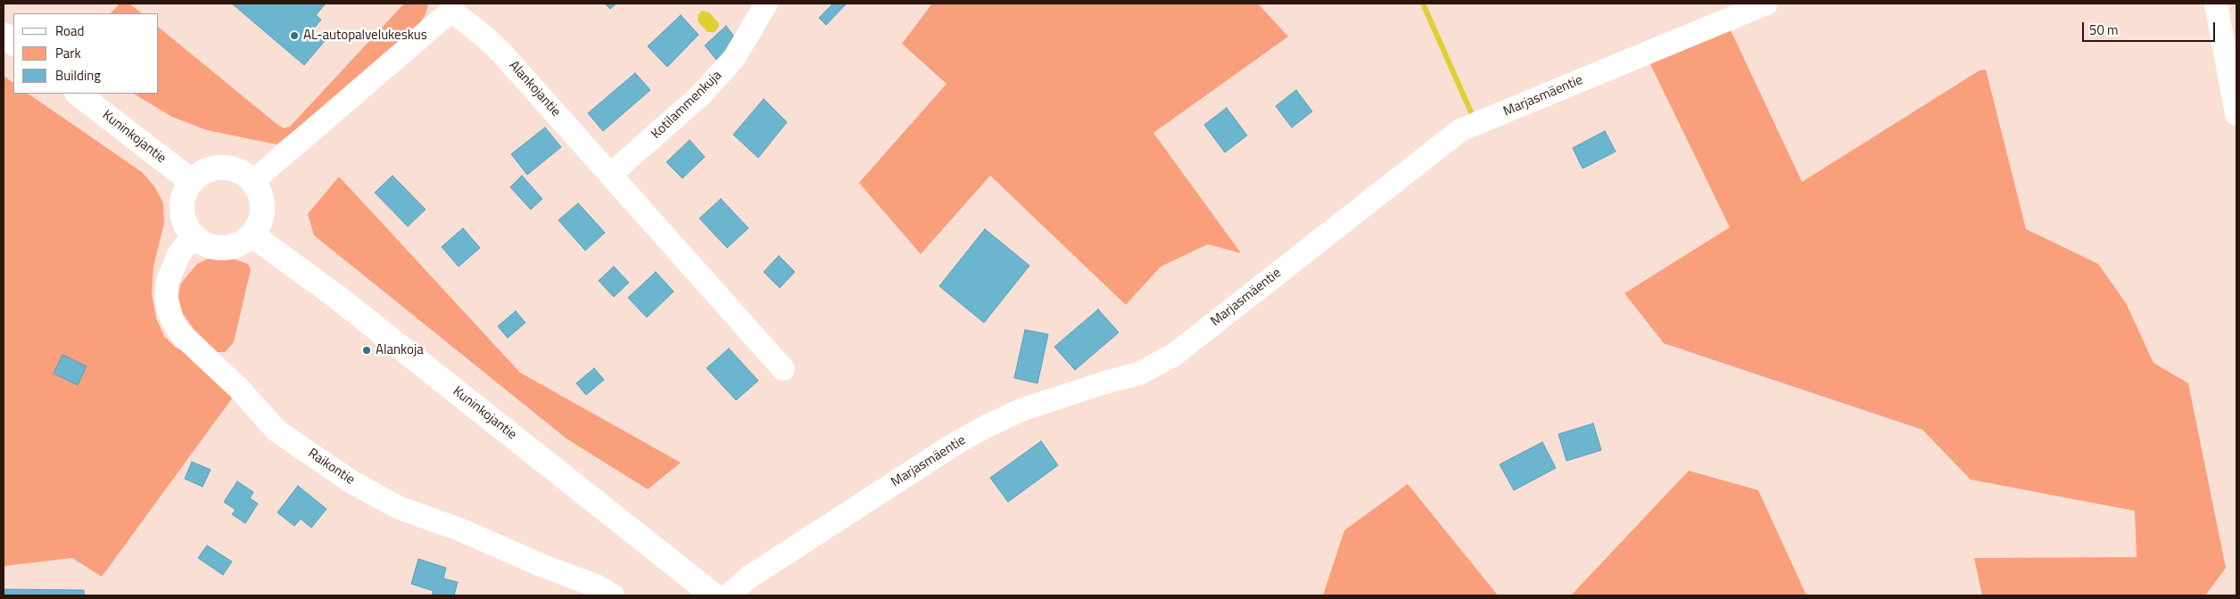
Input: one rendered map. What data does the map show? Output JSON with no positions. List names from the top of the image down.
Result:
{
  "streets": {
    "main road": ["Kuninkojantie"],
    "street": [
      "Alankojantie",
      "Marjasmäentie",
      "Kotilammenkuja",
      "Raikontie"
    ]
  },
  "crossings": [
    ["Alankojantie", "Kotilammenkuja"],
    ["Alankojantie", "Kuninkojantie"],
    ["Alankojantie", "Raikontie"],
    ["Kuninkojantie", "Raikontie"]
  ],
  "places": ["AL-autopalvelukeskus", "Alankoja"],
  "legend": ["Road", "Park", "Building"],
  "scale_bar": "50 m"
}
